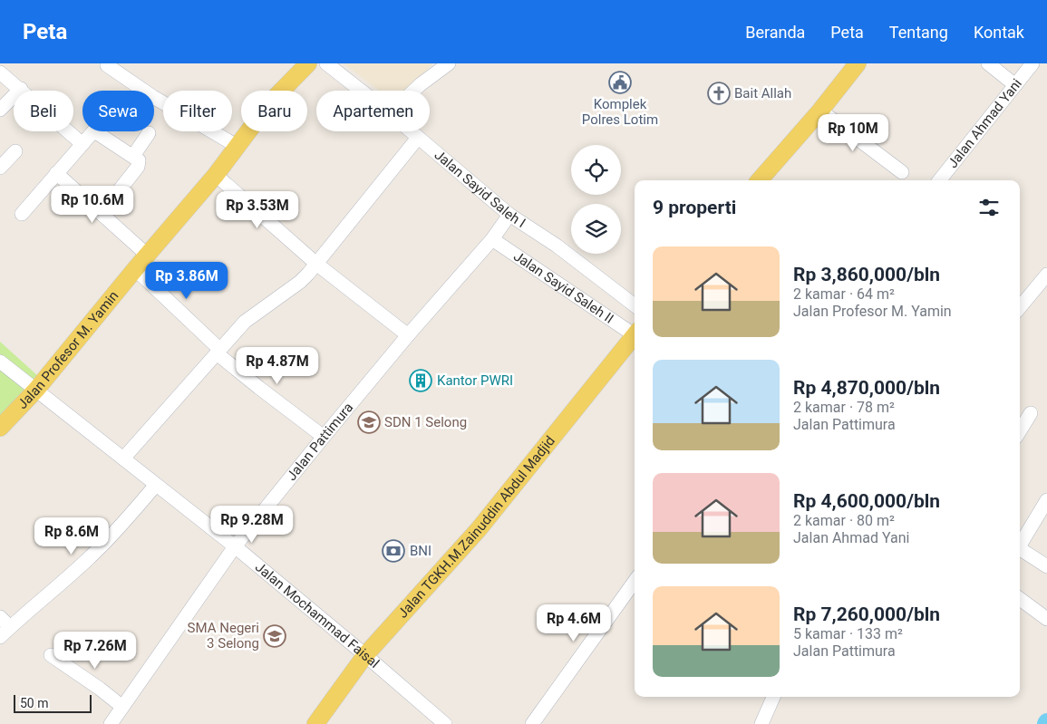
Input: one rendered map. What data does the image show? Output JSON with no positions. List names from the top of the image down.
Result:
{
  "streets": {
    "main road": ["Jalan Profesor M. Yamin", "Jalan TGKH.M.Zainuddin Abdul Madjid"],
    "street": [
      "Jalan Ahmad Yani",
      "Jalan Sayid Saleh I",
      "Jalan Sayid Saleh II",
      "Jalan Pattimura",
      "Jalan Mochammad Faisal"
    ]
  },
  "crossings": [
    ["Jalan Sayid Saleh I", "Jalan Pattimura"],
    ["Jalan Sayid Saleh II", "Jalan Pattimura"],
    ["Jalan Profesor M. Yamin", "Jalan Mochammad Faisal"],
    ["Jalan Pattimura", "Jalan Mochammad Faisal"],
    ["Jalan TGKH.M.Zainuddin Abdul Madjid", "Jalan Mochammad Faisal"]
  ],
  "places": {
    "public building": ["Komplek Polres Lotim"],
    "church": ["Bait Allah"],
    "building": ["Kantor PWRI"],
    "school or university": ["SDN 1 Selong", "SMA Negeri 3 Selong"],
    "bank": ["BNI"]
  },
  "scale_bar": "50 m",
  "page": {
    "header": "Peta",
    "nav": [
      "Beranda",
      "Peta",
      "Tentang",
      "Kontak"
    ],
    "chip": [
      "Beli",
      "Sewa",
      "Filter",
      "Baru",
      "Apartemen"
    ],
    "price": [
      "Rp 10M",
      "Rp 10.6M",
      "Rp 3.53M",
      "Rp 3.86M",
      "Rp 4.87M",
      "Rp 9.28M",
      "Rp 8.6M",
      "Rp 4.6M",
      "Rp 7.26M"
    ],
    "heading": "9 properti",
    "list": [
      {
        "name": "Rp 3,860,000/bln",
        "note": "2 kamar · 64 m² · Jalan Profesor M. Yamin"
      },
      {
        "name": "Rp 4,870,000/bln",
        "note": "2 kamar · 78 m² · Jalan Pattimura"
      },
      {
        "name": "Rp 4,600,000/bln",
        "note": "2 kamar · 80 m² · Jalan Ahmad Yani"
      },
      {
        "name": "Rp 7,260,000/bln",
        "note": "5 kamar · 133 m² · Jalan Pattimura"
      }
    ],
    "scale": "50 m"
  }
}
